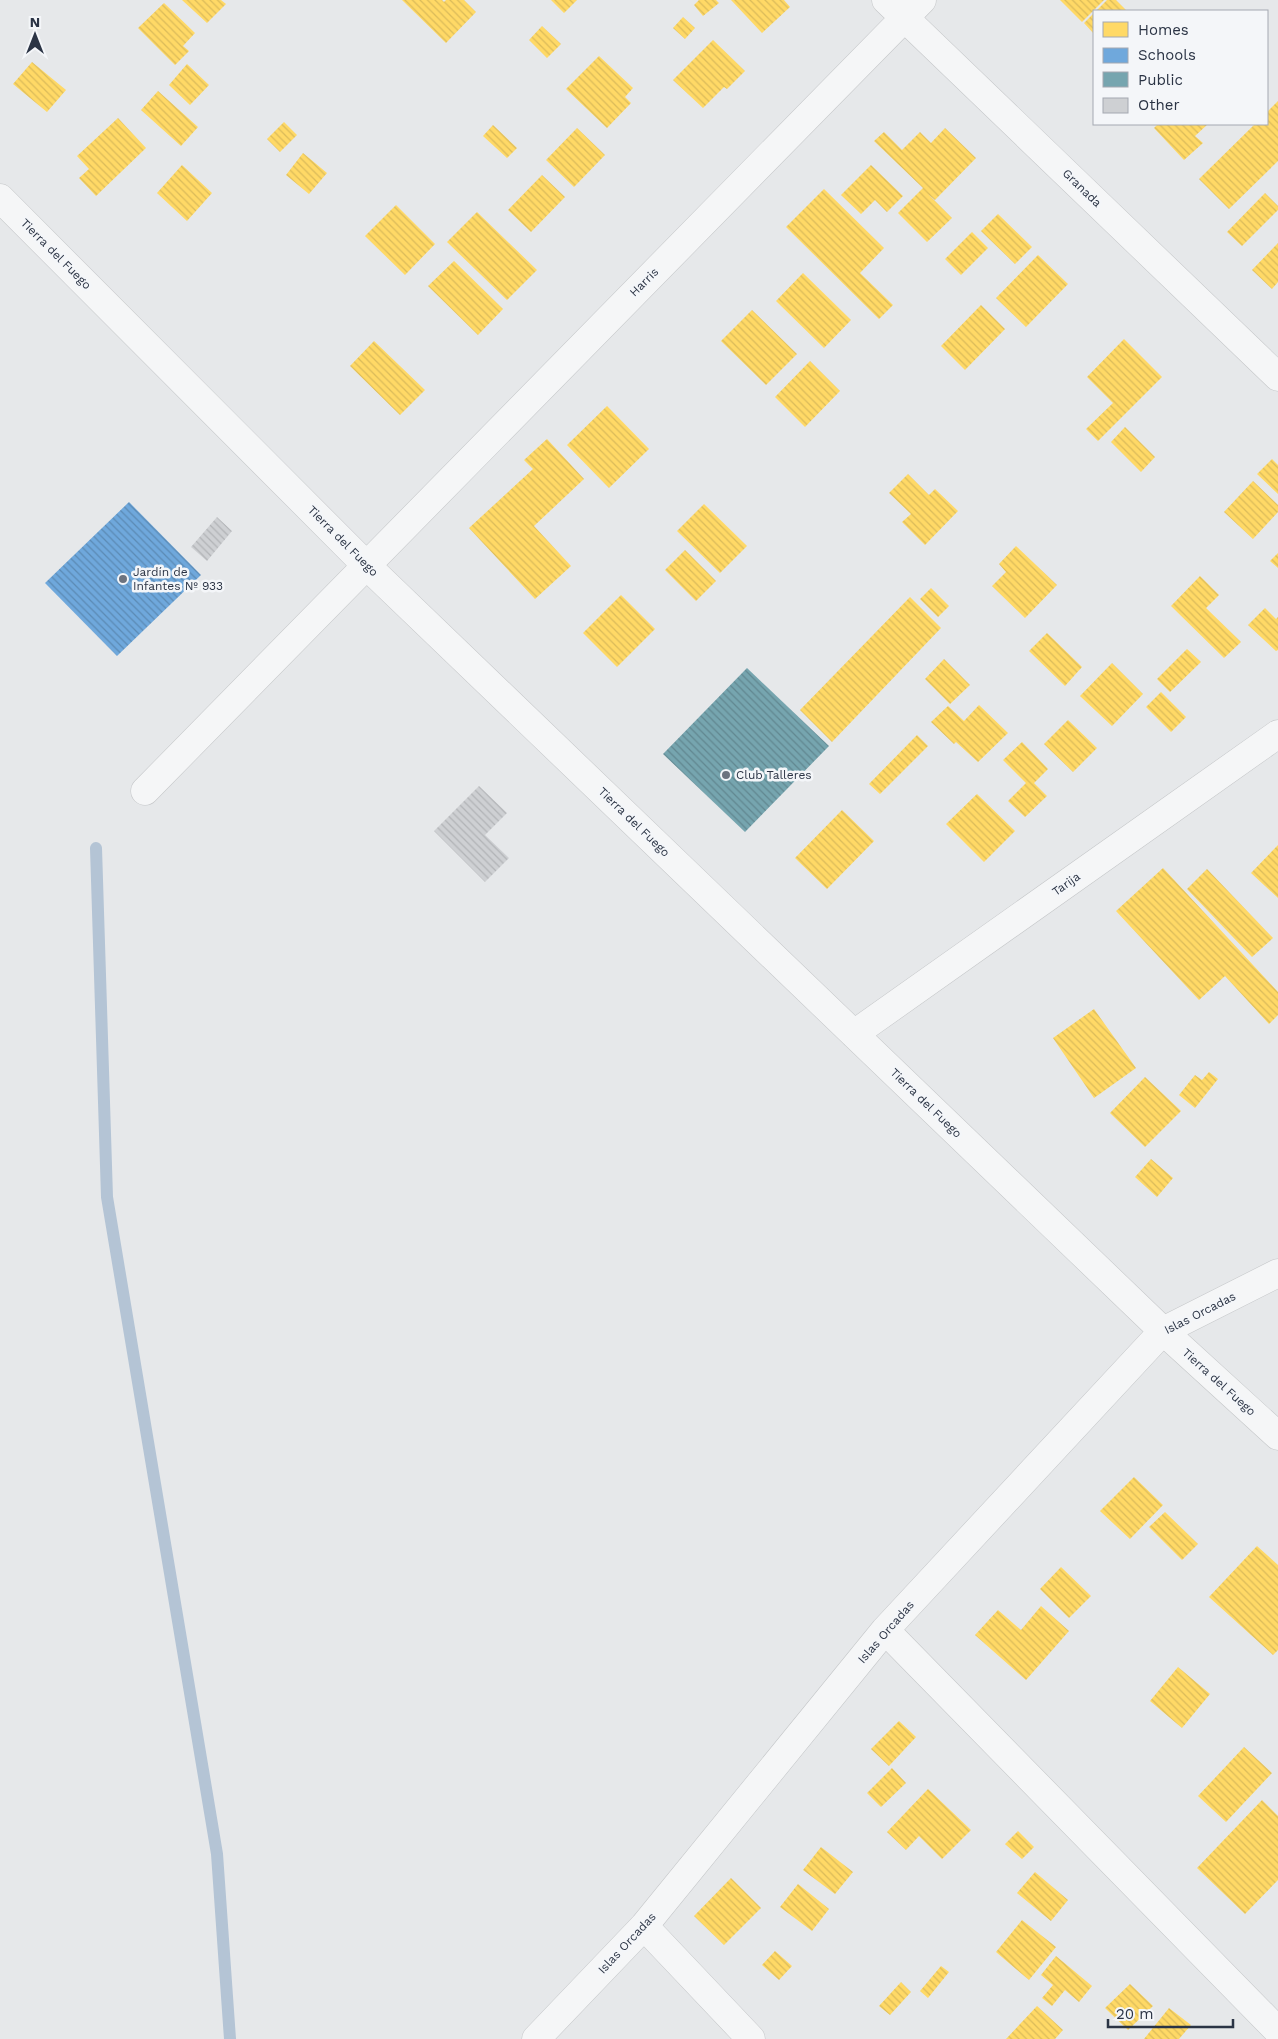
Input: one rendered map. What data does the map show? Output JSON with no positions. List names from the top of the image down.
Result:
{
  "streets": {
    "street": [
      "Granada",
      "Tierra del Fuego",
      "Harris",
      "Tarija",
      "Islas Orcadas"
    ]
  },
  "crossings": [
    ["Granada", "Harris"],
    ["Tierra del Fuego", "Harris"],
    ["Tierra del Fuego", "Tarija"],
    ["Tierra del Fuego", "Islas Orcadas"]
  ],
  "places": ["Jardín de Infantes Nº 933", "Club Talleres"],
  "legend": [
    "Homes",
    "Schools",
    "Public",
    "Other"
  ],
  "scale_bar": "20 m",
  "north": "top"
}
